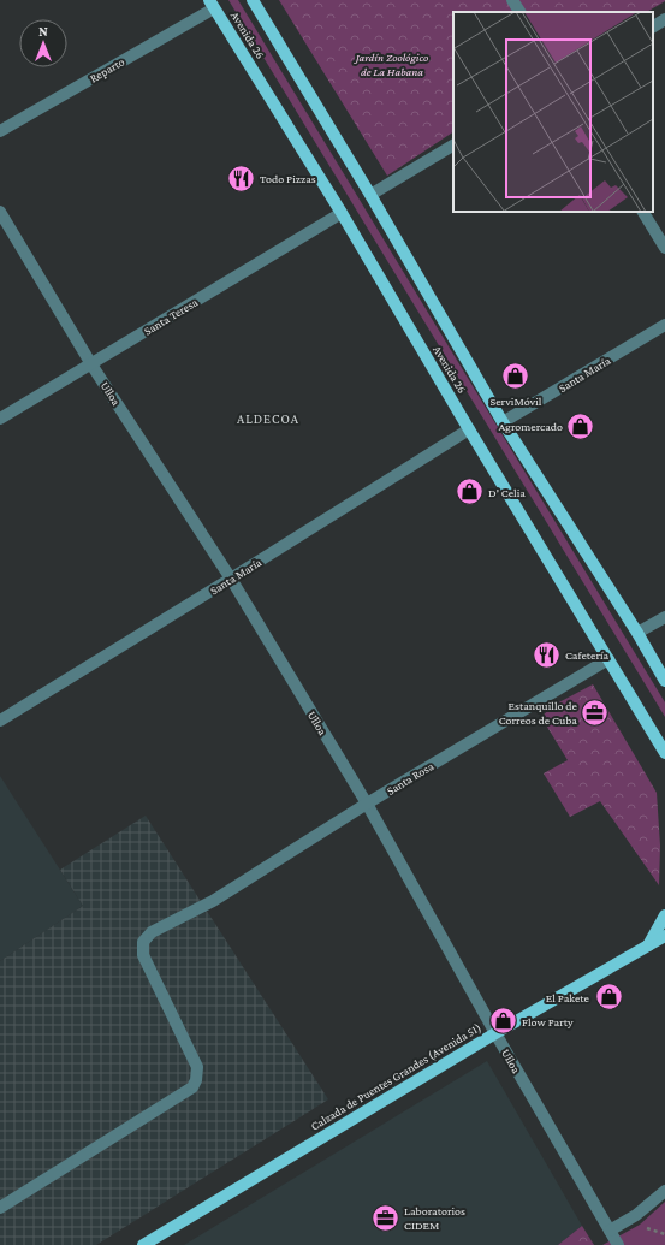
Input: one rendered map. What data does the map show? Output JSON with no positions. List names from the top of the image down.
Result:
{
  "streets": {
    "main road": ["Avenida 26", "Calzada de Puentes Grandes (Avenida 51)"],
    "street": [
      "Reparto",
      "Santa Teresa",
      "Santa María",
      "Ulloa",
      "Santa Rosa"
    ]
  },
  "crossings": [
    ["Avenida 26", "Reparto"],
    ["Avenida 26", "Santa Teresa"],
    ["Avenida 26", "Santa María"],
    ["Avenida 26", "Santa Rosa"],
    ["Santa Teresa", "Ulloa"],
    ["Santa María", "Ulloa"],
    ["Ulloa", "Santa Rosa"],
    ["Ulloa", "Calzada de Puentes Grandes (Avenida 51)"]
  ],
  "districts": ["ALDECOA"],
  "parks": ["Jardín Zoológico de La Habana"],
  "places": {
    "restaurant": ["Todo Pizzas", "Cafetería"],
    "shop": [
      "ServiMóvil",
      "Agromercado",
      "D' Celia",
      "El Pakete",
      "Flow Party"
    ],
    "office": ["Estanquillo de Correos de Cuba", "Laboratorios CIDEM"]
  },
  "north": "top"
}
